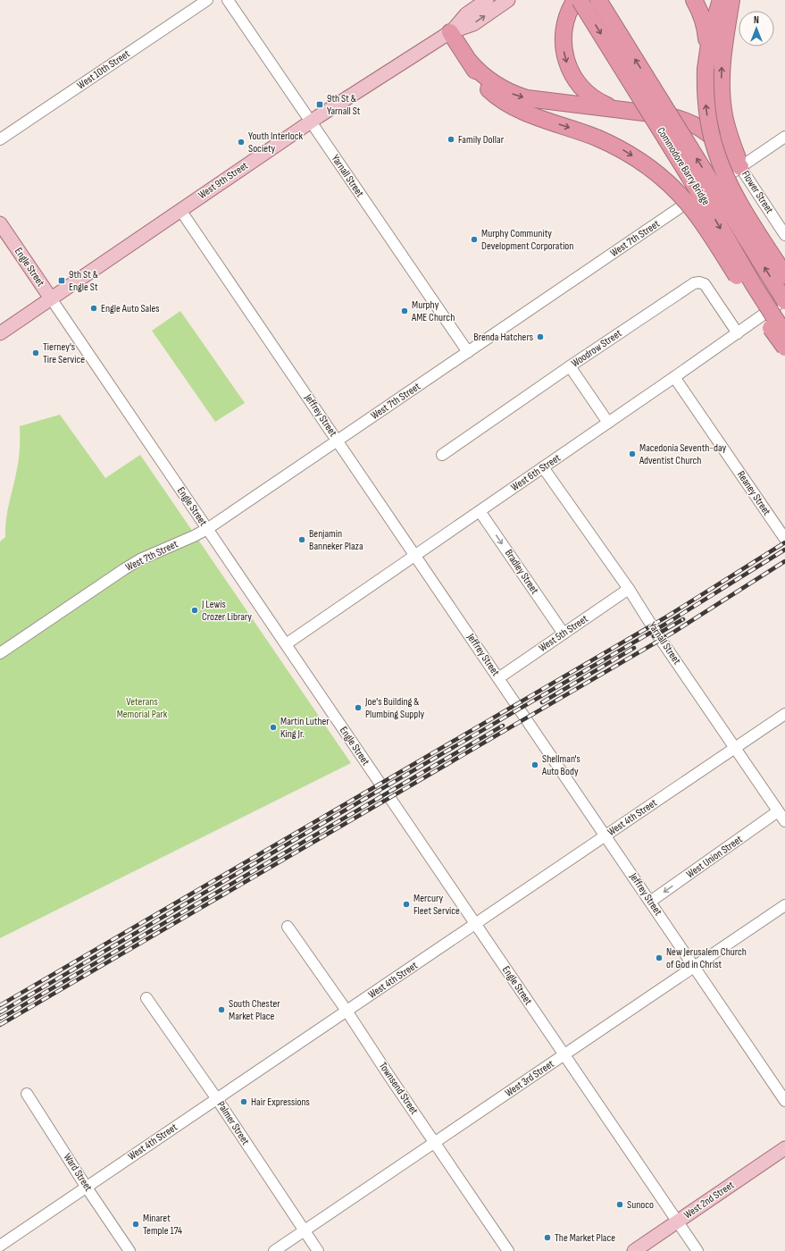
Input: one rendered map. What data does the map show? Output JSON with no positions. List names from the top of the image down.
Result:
{
  "streets": {
    "highway": ["Commodore Barry Bridge"],
    "main road": ["West 9th Street", "Engle Street", "West 2nd Street"],
    "street": [
      "West 10th Street",
      "Yarnall Street",
      "Flower Street",
      "West 7th Street",
      "Woodrow Street",
      "Jeffrey Street",
      "West 6th Street",
      "Reaney Street",
      "Bradley Street",
      "West 5th Street",
      "West 4th Street",
      "West Union Street",
      "West 3rd Street",
      "Townsend Street",
      "Palmer Street",
      "Ward Street"
    ]
  },
  "crossings": [
    ["Commodore Barry Bridge", "West 6th Street"],
    ["Yarnall Street", "West 9th Street"],
    ["Yarnall Street", "West 7th Street"],
    ["Yarnall Street", "West 6th Street"],
    ["Yarnall Street", "West 5th Street"],
    ["Yarnall Street", "West 4th Street"],
    ["Yarnall Street", "West Union Street"],
    ["West 9th Street", "Engle Street"],
    ["West 9th Street", "Jeffrey Street"],
    ["Flower Street", "West 7th Street"],
    ["West 7th Street", "Engle Street"],
    ["West 7th Street", "Jeffrey Street"],
    ["Engle Street", "West 6th Street"],
    ["Engle Street", "West 4th Street"],
    ["Engle Street", "West 3rd Street"],
    ["Engle Street", "West 2nd Street"],
    ["Woodrow Street", "West 6th Street"],
    ["Jeffrey Street", "West 6th Street"],
    ["Jeffrey Street", "West 5th Street"],
    ["Jeffrey Street", "West 4th Street"],
    ["Jeffrey Street", "West Union Street"],
    ["Jeffrey Street", "West 3rd Street"],
    ["West 6th Street", "Reaney Street"],
    ["West 6th Street", "Bradley Street"],
    ["Bradley Street", "West 5th Street"],
    ["West 4th Street", "Townsend Street"],
    ["West 4th Street", "Palmer Street"],
    ["West 4th Street", "Ward Street"],
    ["West 3rd Street", "Townsend Street"],
    ["West 3rd Street", "Palmer Street"]
  ],
  "one_way": ["Bradley Street", "West Union Street"],
  "parks": ["Veterans Memorial Park"],
  "places": {
    "transit": ["9th St & Yarnall St", "9th St & Engle St"],
    "other": [
      "Family Dollar",
      "Youth Interlock Society",
      "Murphy Community Development Corporation",
      "Engle Auto Sales",
      "Murphy AME Church",
      "Brenda Hatchers",
      "Tierney's Tire Service",
      "Macedonia Seventh-day Adventist Church",
      "Benjamin Banneker Plaza",
      "J Lewis Crozer Library",
      "Joe's Building & Plumbing Supply",
      "Martin Luther King Jr.",
      "Shellman's Auto Body",
      "Mercury Fleet Service",
      "New Jerusalem Church of God in Christ",
      "South Chester Market Place",
      "Hair Expressions",
      "Sunoco",
      "Minaret Temple 174",
      "The Market Place"
    ]
  },
  "north": "top"
}
